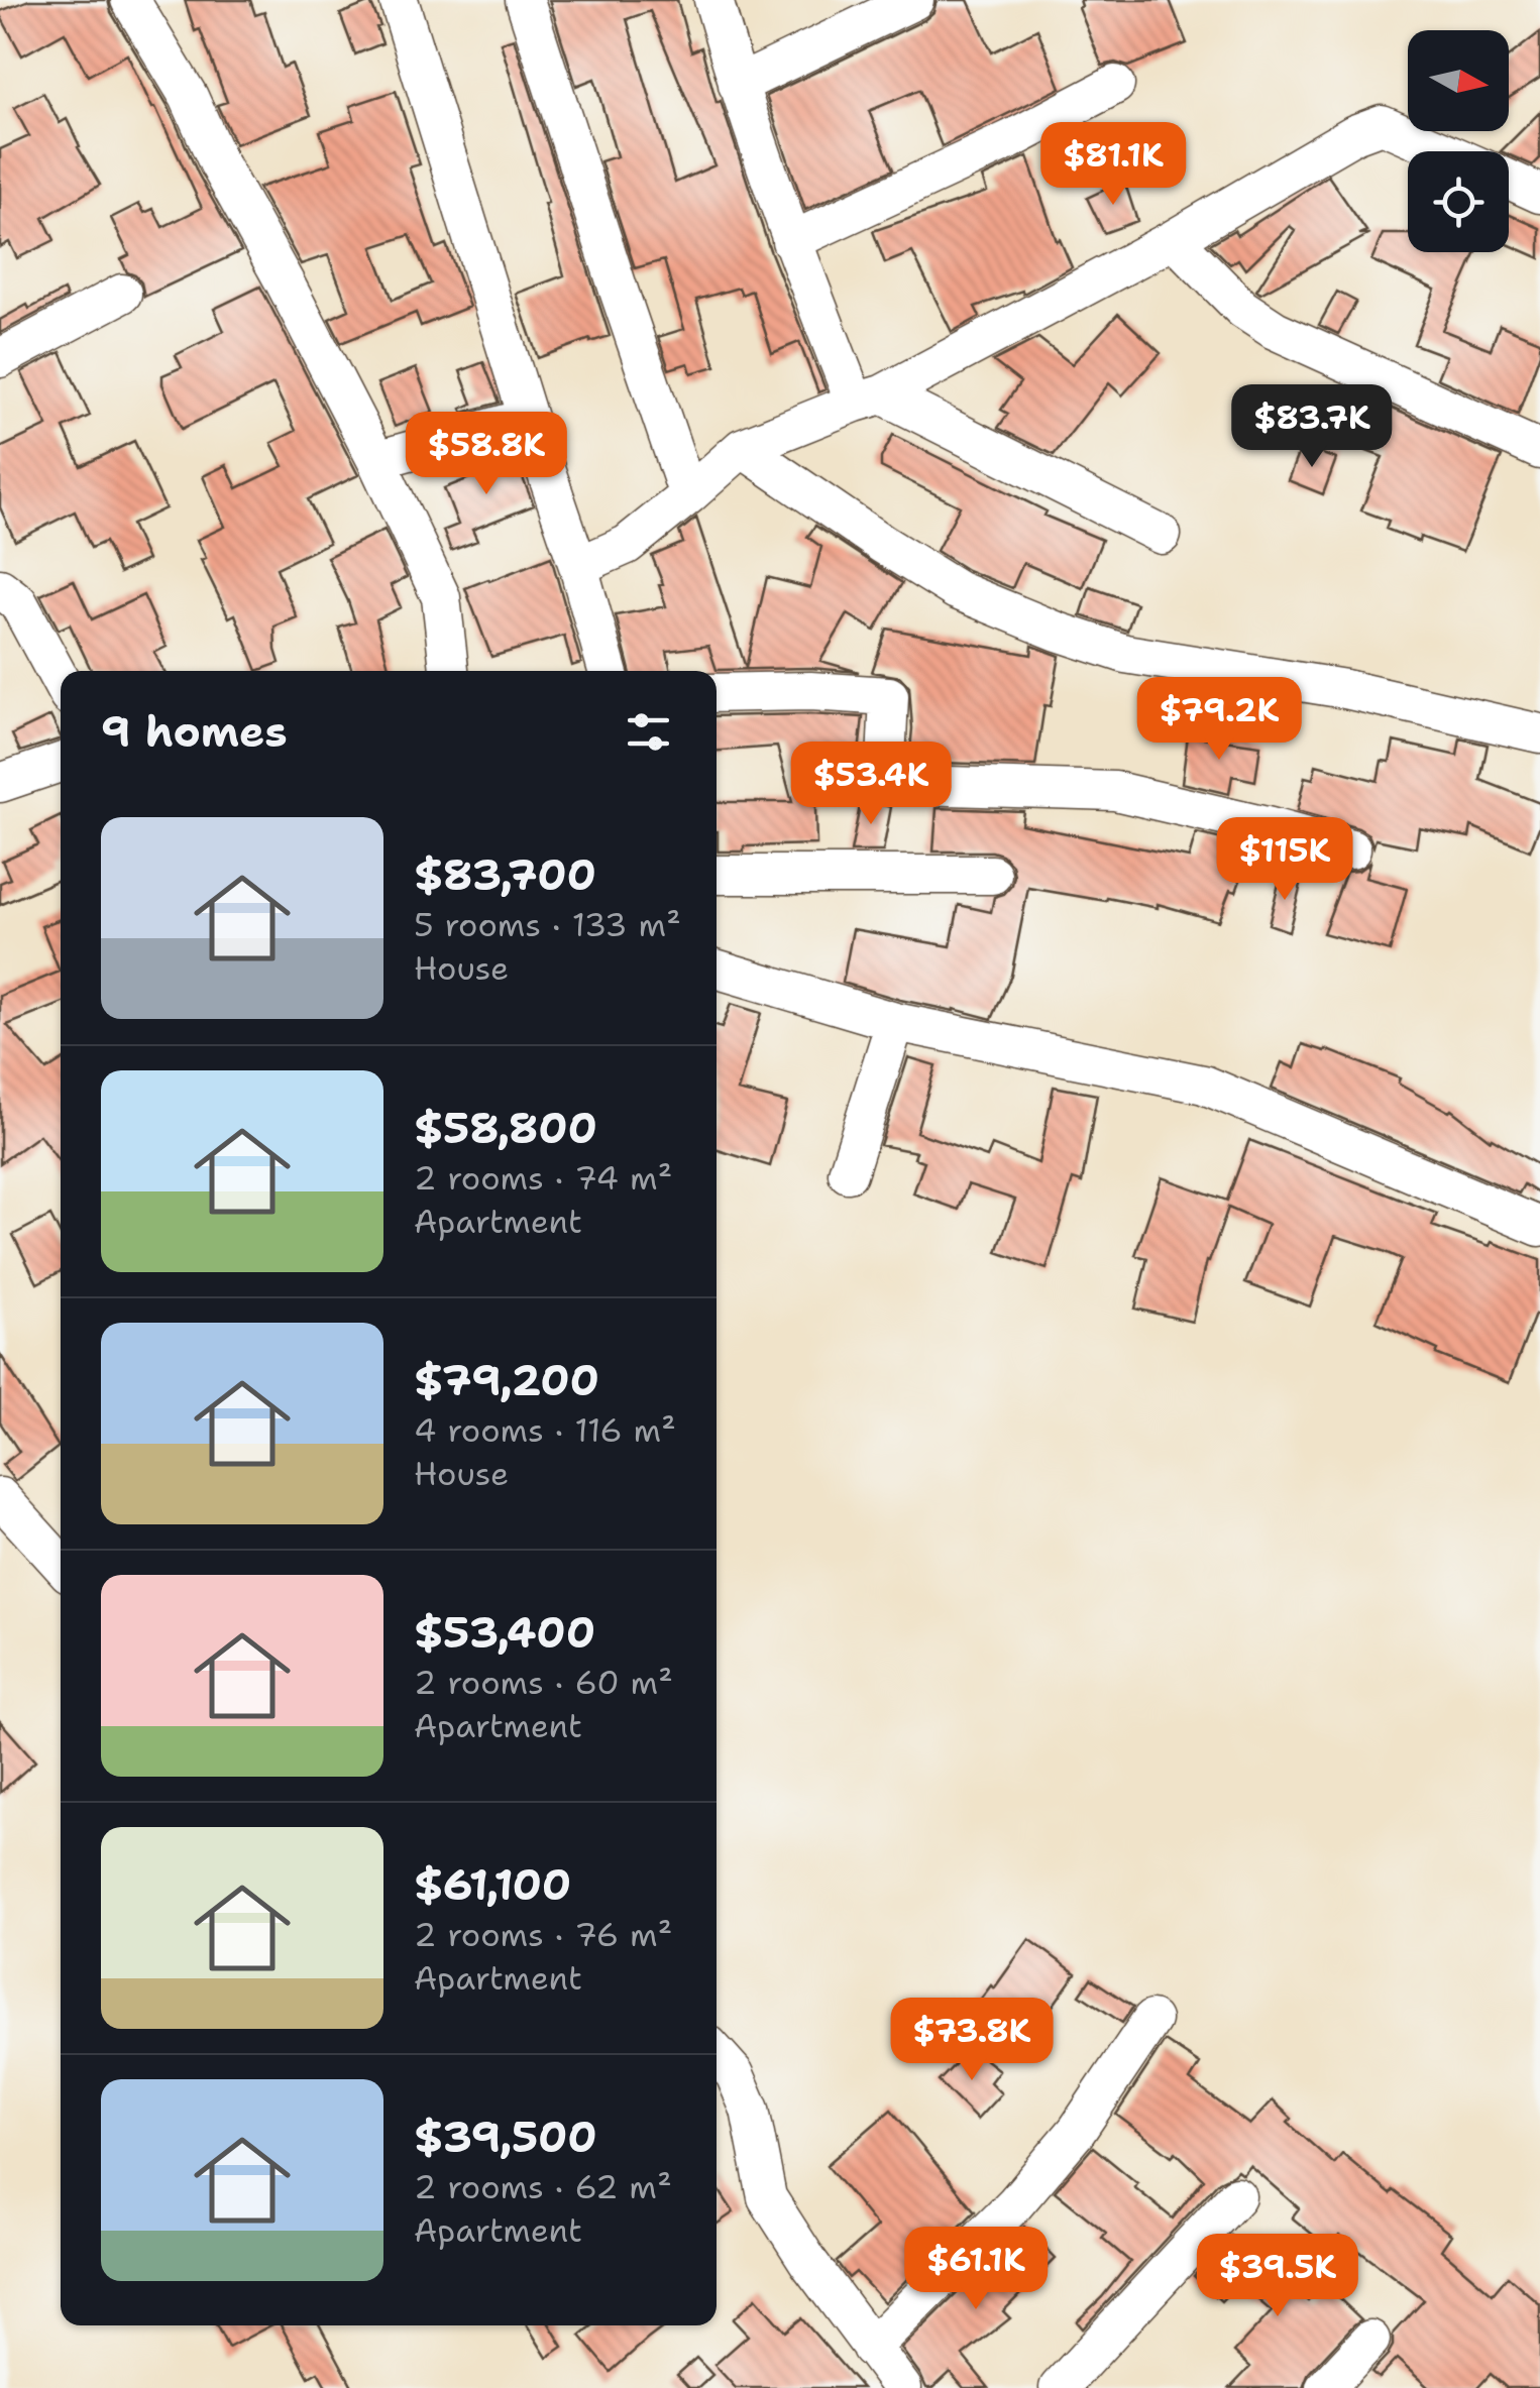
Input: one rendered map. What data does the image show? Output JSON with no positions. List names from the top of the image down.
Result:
{
  "north": "right",
  "page": {
    "price": [
      "$81.1K",
      "$83.7K",
      "$58.8K",
      "$79.2K",
      "$53.4K",
      "$115K",
      "$73.8K",
      "$61.1K",
      "$39.5K"
    ],
    "heading": "9 homes",
    "list": [
      {
        "name": "$83,700",
        "note": "5 rooms · 133 m² · House"
      },
      {
        "name": "$58,800",
        "note": "2 rooms · 74 m² · Apartment"
      },
      {
        "name": "$79,200",
        "note": "4 rooms · 116 m² · House"
      },
      {
        "name": "$53,400",
        "note": "2 rooms · 60 m² · Apartment"
      },
      {
        "name": "$61,100",
        "note": "2 rooms · 76 m² · Apartment"
      },
      {
        "name": "$39,500",
        "note": "2 rooms · 62 m² · Apartment"
      }
    ]
  }
}
